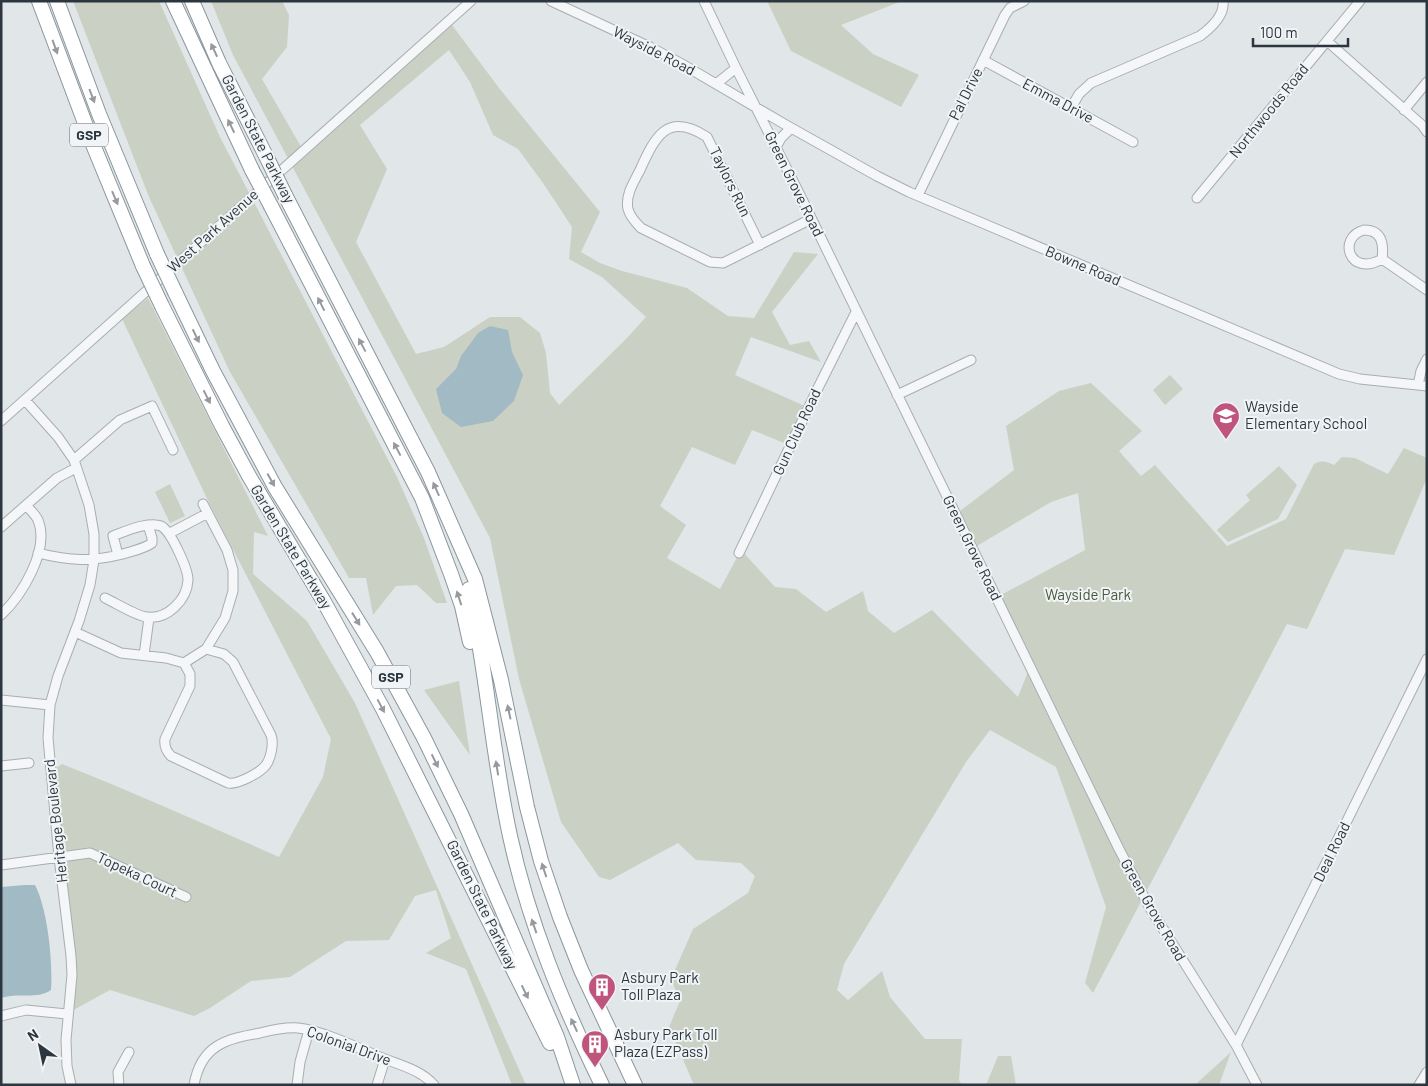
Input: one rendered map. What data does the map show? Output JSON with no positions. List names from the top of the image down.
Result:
{
  "streets": {
    "highway": ["GSP", "Garden State Parkway"],
    "street": [
      "Wayside Road",
      "Pal Drive",
      "Emma Drive",
      "Northwoods Road",
      "Taylors Run",
      "Green Grove Road",
      "West Park Avenue",
      "Bowne Road",
      "Gun Club Road",
      "Heritage Boulevard",
      "Deal Road",
      "Topeka Court",
      "Colonial Drive"
    ]
  },
  "crossings": [
    ["Wayside Road", "Green Grove Road"],
    ["Wayside Road", "Bowne Road"],
    ["Pal Drive", "Emma Drive"],
    ["Pal Drive", "Bowne Road"],
    ["Taylors Run", "Green Grove Road"],
    ["Green Grove Road", "Bowne Road"],
    ["Green Grove Road", "Gun Club Road"],
    ["Green Grove Road", "Deal Road"],
    ["West Park Avenue", "Heritage Boulevard"],
    ["Heritage Boulevard", "Topeka Court"]
  ],
  "parks": ["Wayside Park"],
  "places": {
    "school or university": ["Wayside Elementary School"],
    "building": ["Asbury Park Toll Plaza", "Asbury Park Toll Plaza (EZPass)"]
  },
  "scale_bar": "100 m",
  "north": "top left"
}
